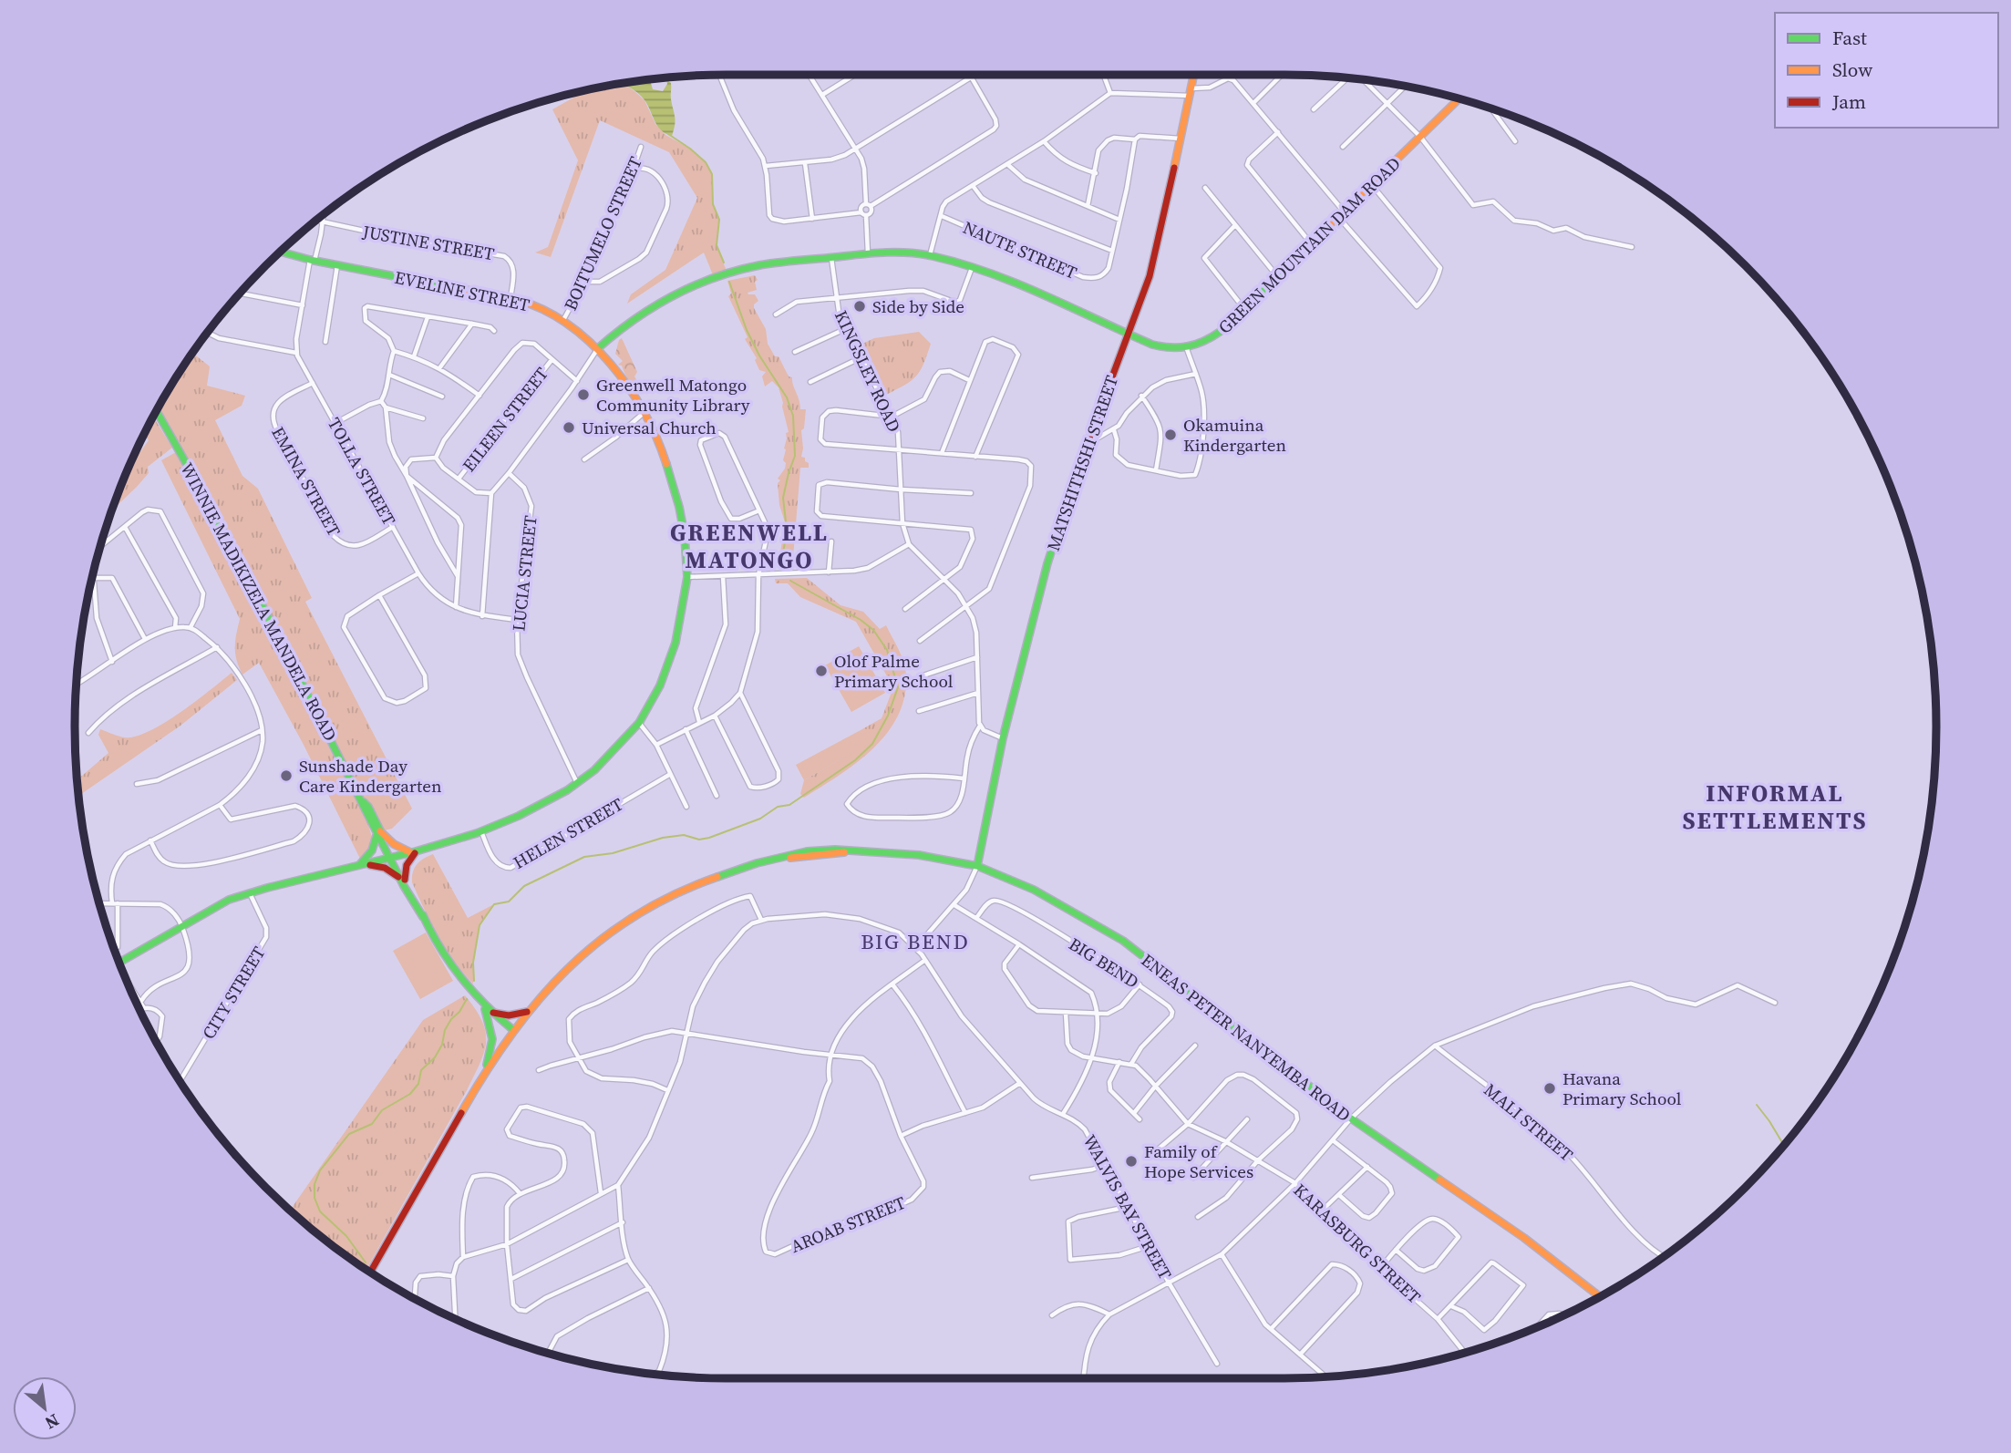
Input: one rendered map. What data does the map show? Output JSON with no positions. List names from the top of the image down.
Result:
{
  "streets": {
    "main road": [
      "GREEN MOUNTAIN DAM ROAD",
      "EVELINE STREET",
      "MATSHITHSHI STREET",
      "WINNIE MADIKIZELA MANDELA ROAD",
      "ENEAS PETER NANYEMBA ROAD"
    ],
    "street": [
      "BOITUMELO STREET",
      "JUSTINE STREET",
      "NAUTE STREET",
      "KINGSLEY ROAD",
      "EILEEN STREET",
      "TOLLA STREET",
      "EMINA STREET",
      "LUCIA STREET",
      "HELEN STREET",
      "BIG BEND",
      "CITY STREET",
      "MALI STREET",
      "WALVIS BAY STREET",
      "AROAB STREET",
      "KARASBURG STREET"
    ]
  },
  "crossings": [
    ["BOITUMELO STREET", "EVELINE STREET"],
    ["JUSTINE STREET", "EVELINE STREET"],
    ["EVELINE STREET", "LUCIA STREET"],
    ["EVELINE STREET", "WINNIE MADIKIZELA MANDELA ROAD"],
    ["EVELINE STREET", "HELEN STREET"],
    ["EVELINE STREET", "CITY STREET"],
    ["MATSHITHSHI STREET", "ENEAS PETER NANYEMBA ROAD"],
    ["TOLLA STREET", "EMINA STREET"],
    ["TOLLA STREET", "LUCIA STREET"],
    ["WINNIE MADIKIZELA MANDELA ROAD", "ENEAS PETER NANYEMBA ROAD"],
    ["BIG BEND", "KARASBURG STREET"]
  ],
  "districts": ["GREENWELL MATONGO", "INFORMAL SETTLEMENTS", "BIG BEND"],
  "places": [
    "Side by Side",
    "Greenwell Matongo Community Library",
    "Universal Church",
    "Okamuina Kindergarten",
    "Olof Palme Primary School",
    "Sunshade Day Care Kindergarten",
    "Havana Primary School",
    "Family of Hope Services"
  ],
  "legend": ["Fast", "Slow", "Jam"],
  "north": "bottom right"
}
